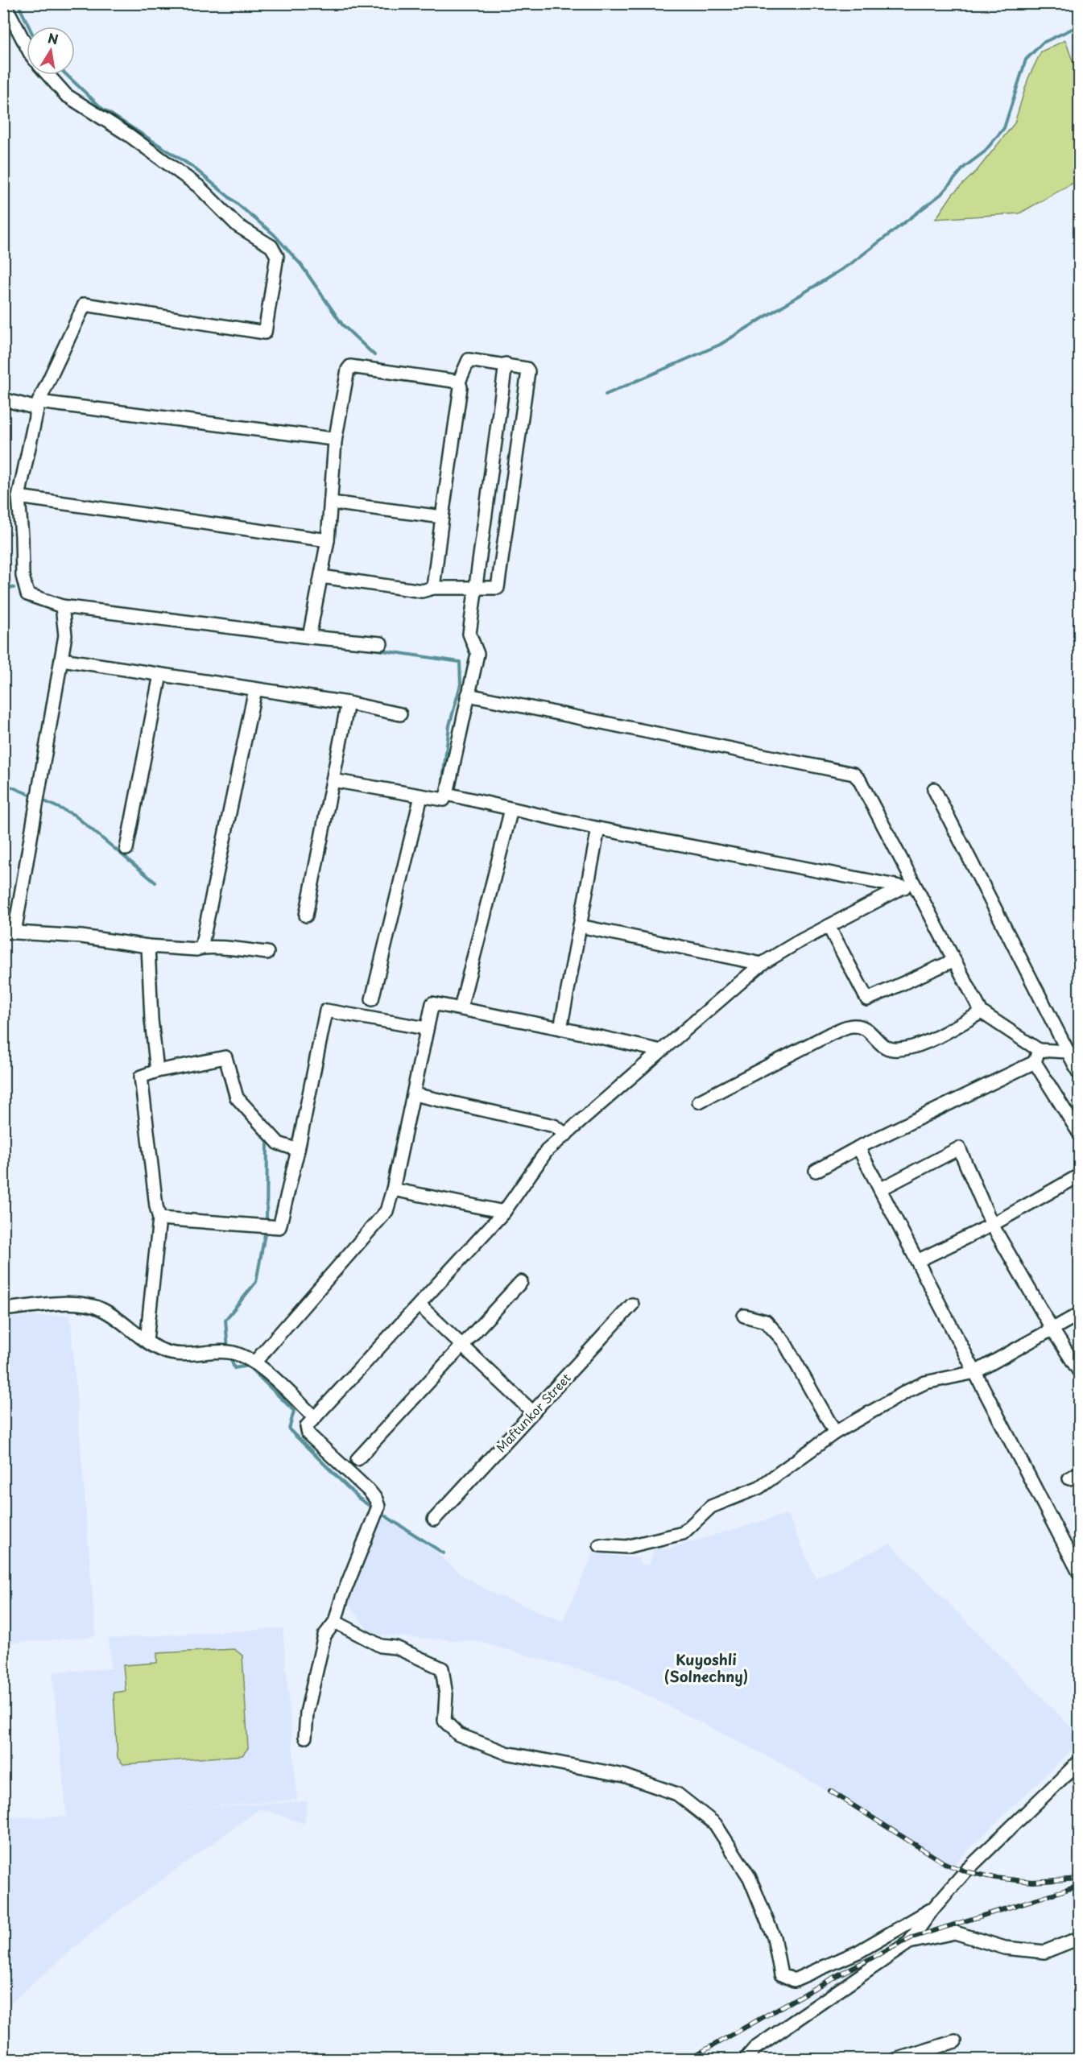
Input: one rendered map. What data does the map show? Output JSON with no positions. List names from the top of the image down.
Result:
{
  "streets": {
    "street": ["Maftunkor Street"]
  },
  "districts": ["Kuyoshli (Solnechny)"],
  "north": "top"
}
